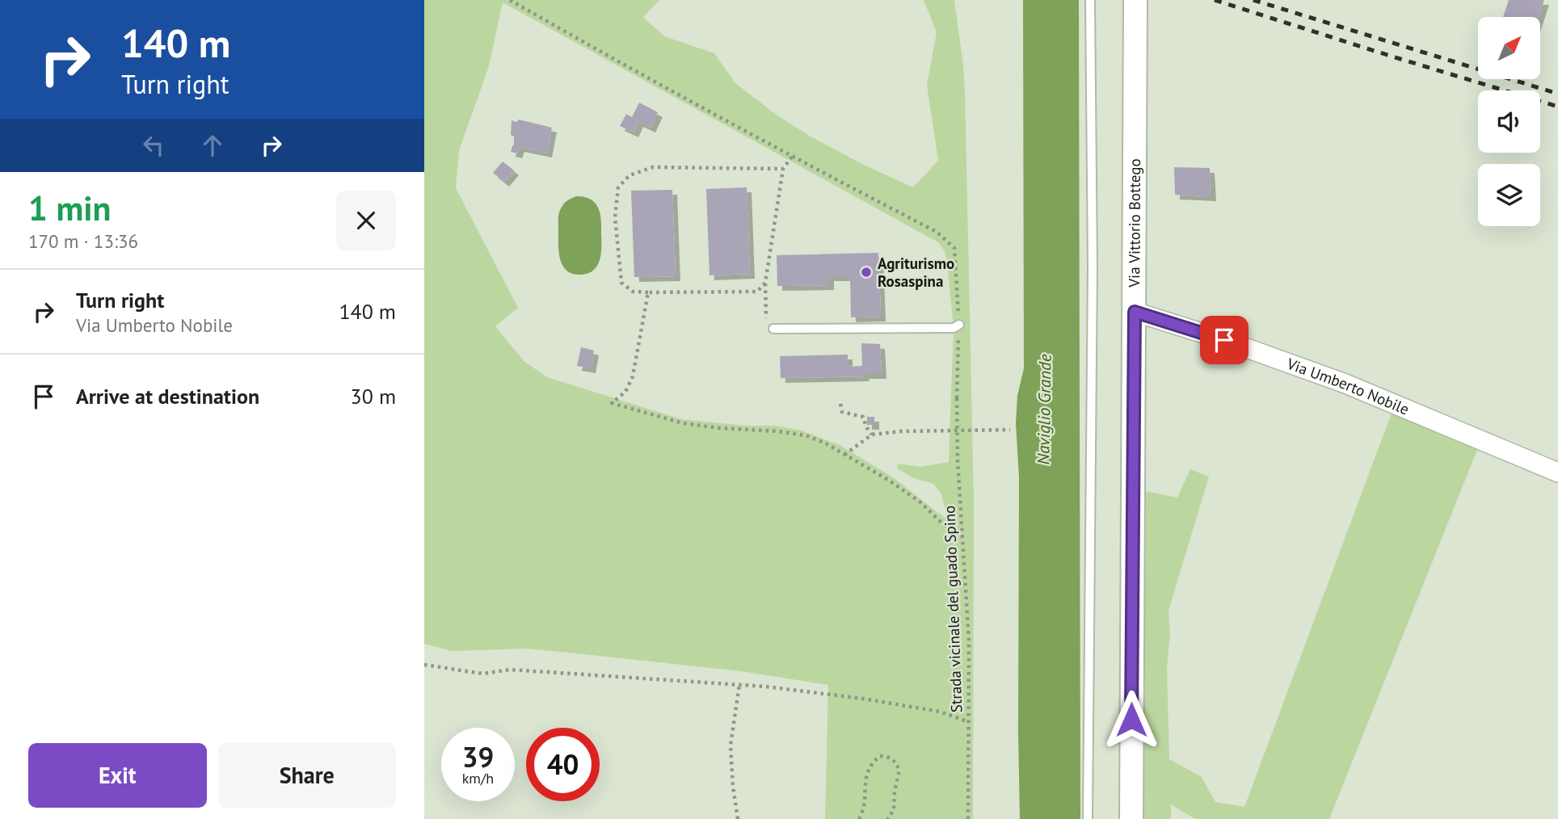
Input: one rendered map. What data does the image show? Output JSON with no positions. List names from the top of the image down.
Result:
{
  "streets": {
    "street": ["Via Vittorio Bottego", "Via Umberto Nobile"],
    "path": ["Strada vicinale del guado Spino"]
  },
  "crossings": [
    ["Via Vittorio Bottego", "Via Umberto Nobile"]
  ],
  "water": ["Naviglio Grande"],
  "places": ["Agriturismo Rosaspina"],
  "north": "top right",
  "page": {
    "turn": ["140 m", "Turn right"],
    "heading": ["1 min", "170 m · 13:36"],
    "list": [
      {
        "name": "Turn right",
        "note": "Via Umberto Nobile",
        "value": "140 m"
      },
      {
        "name": "Arrive at destination",
        "value": "30 m"
      }
    ],
    "speed": "39 km/h",
    "limit": "40",
    "buttons": ["Exit", "Share"]
  }
}
